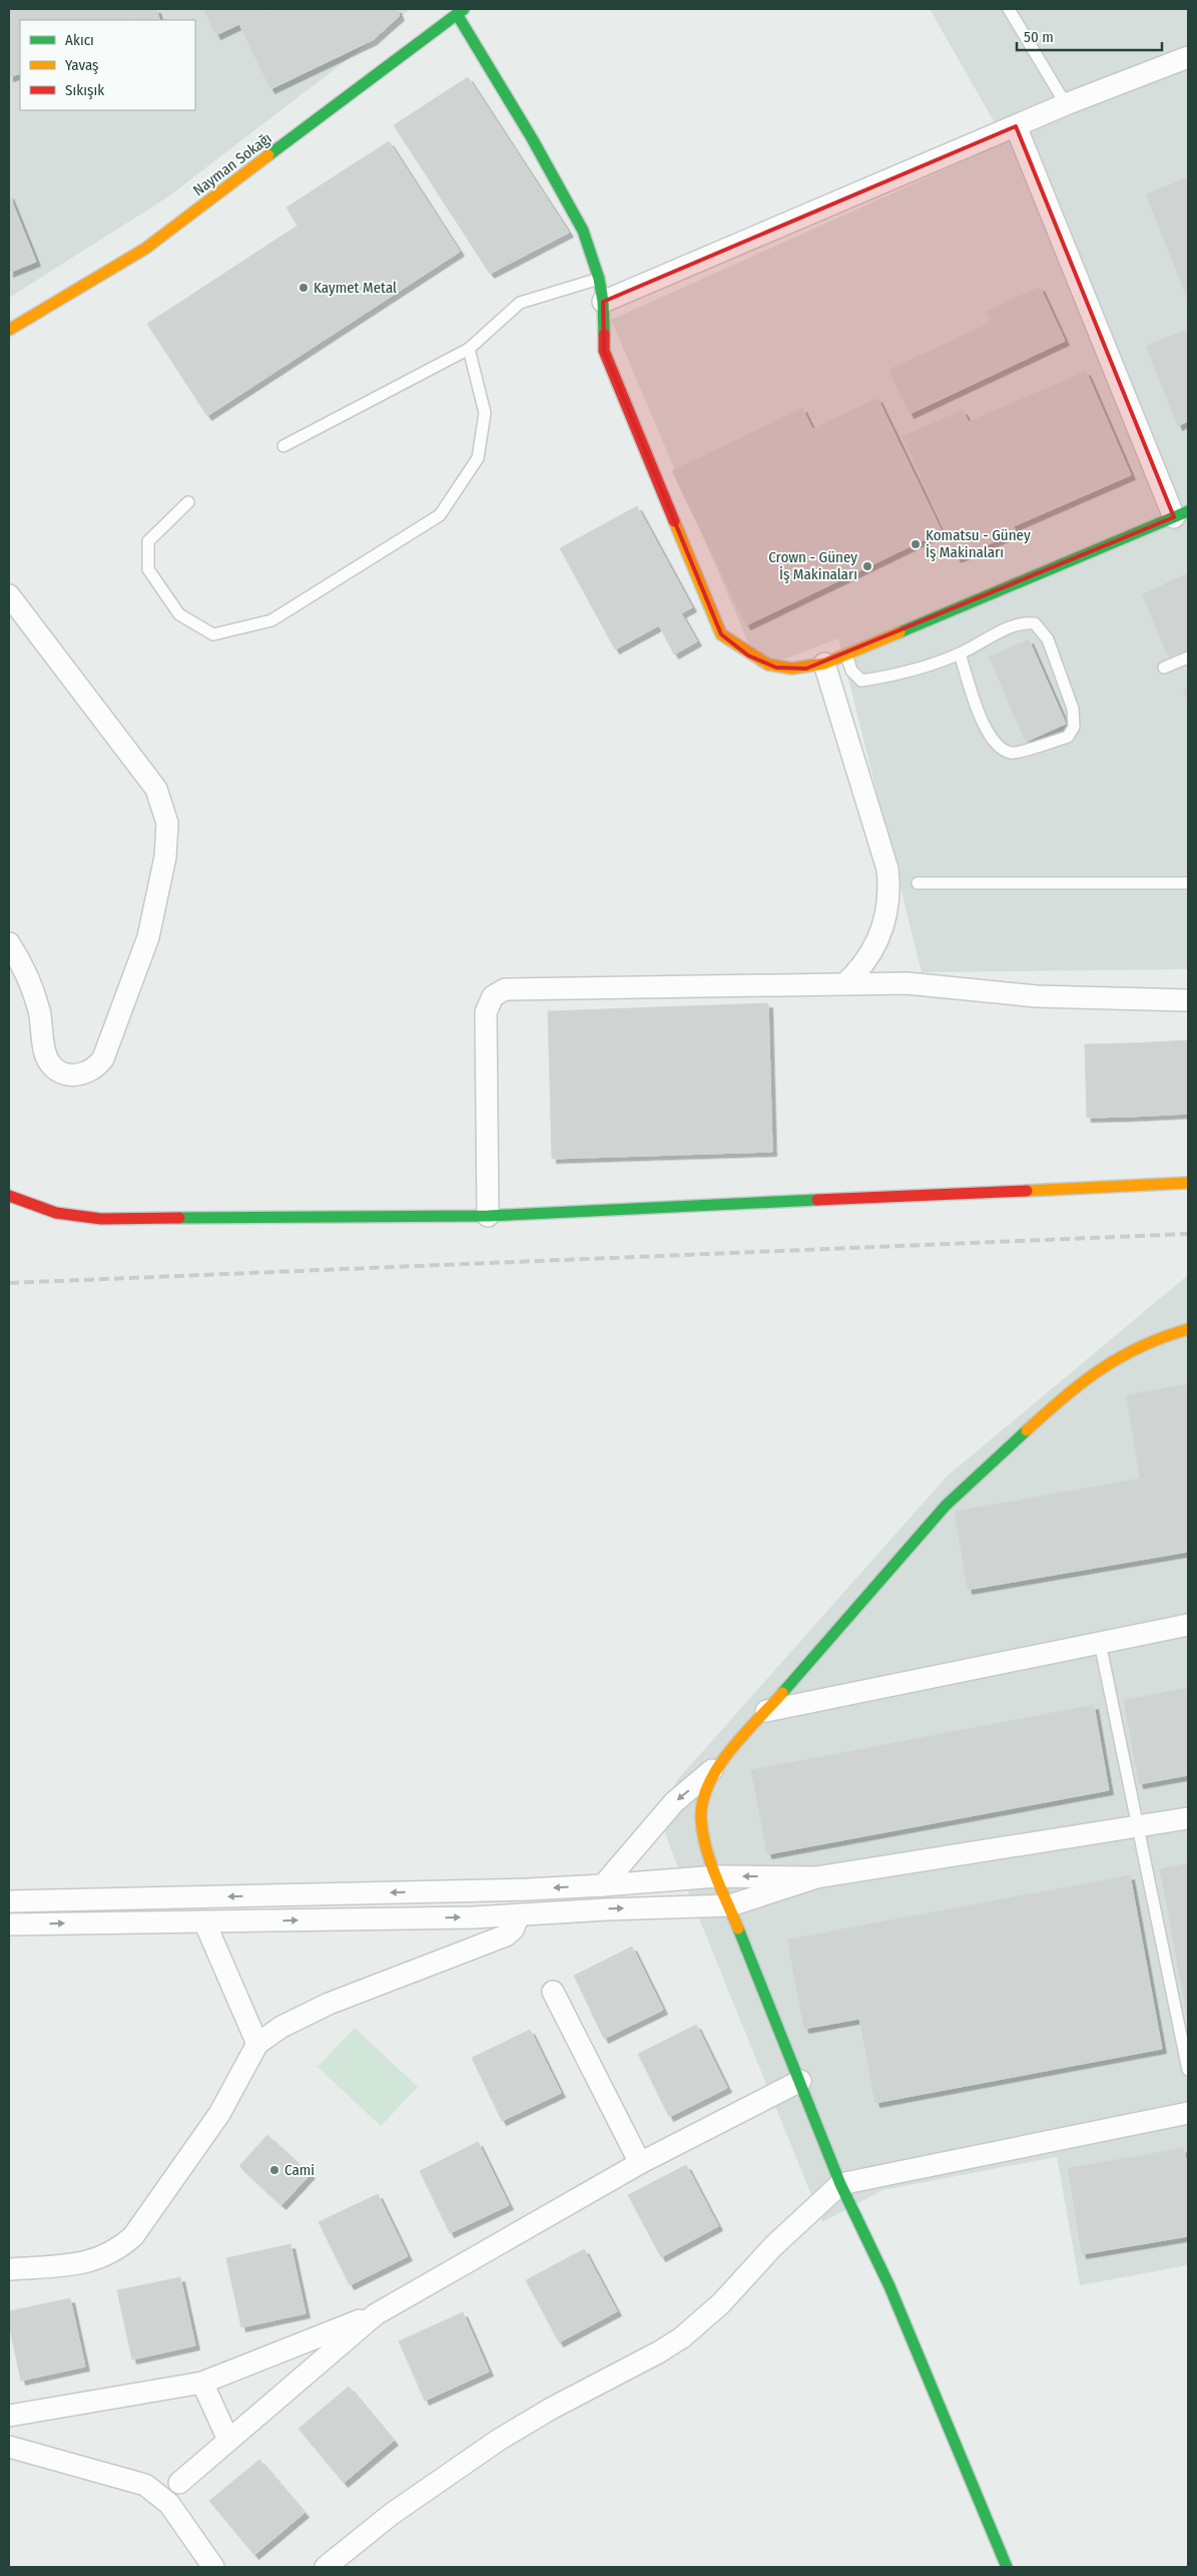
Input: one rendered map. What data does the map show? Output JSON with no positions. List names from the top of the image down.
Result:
{
  "streets": {
    "street": ["Nayman Sokağı"]
  },
  "places": [
    "Kaymet Metal",
    "Komatsu - Güney İş Makinaları",
    "Crown - Güney İş Makinaları",
    "Cami"
  ],
  "legend": ["Akıcı", "Yavaş", "Sıkışık"],
  "scale_bar": "50 m"
}
